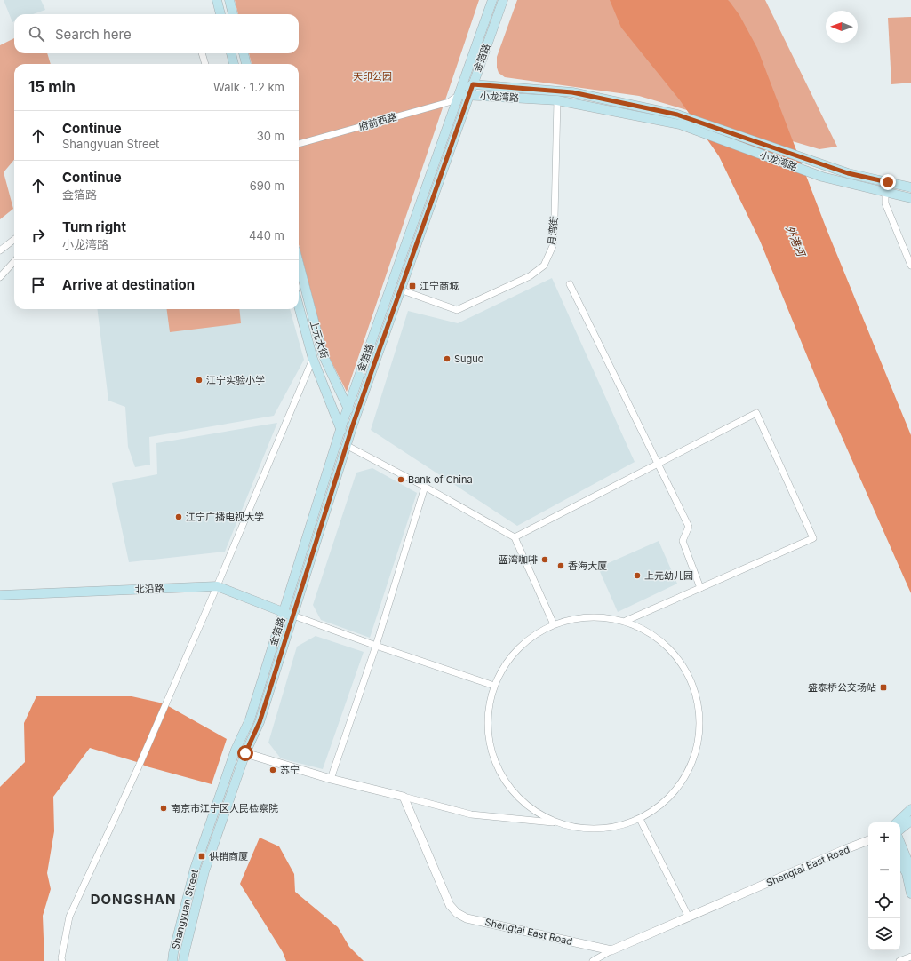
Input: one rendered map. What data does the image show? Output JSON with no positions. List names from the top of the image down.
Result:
{
  "streets": {
    "main road": [
      "金箔路",
      "小龙湾路",
      "上元大街",
      "北沿路",
      "Shangyuan Street"
    ],
    "street": ["府前西路", "月湾街", "Shengtai East Road"]
  },
  "crossings": [
    ["金箔路", "小龙湾路"],
    ["金箔路", "府前西路"],
    ["金箔路", "月湾街"],
    ["金箔路", "上元大街"],
    ["金箔路", "北沿路"],
    ["金箔路", "Shangyuan Street"],
    ["小龙湾路", "府前西路"],
    ["小龙湾路", "月湾街"]
  ],
  "districts": ["DONGSHAN"],
  "water": ["外港河"],
  "parks": ["天印公园"],
  "places": {
    "transit": ["江宁商城", "盛泰桥公交场站", "供销商厦"],
    "other": [
      "Suguo",
      "江宁实验小学",
      "Bank of China",
      "江宁广播电视大学",
      "蓝湾咖啡",
      "香海大厦",
      "上元幼儿园",
      "苏宁",
      "南京市江宁区人民检察院"
    ]
  },
  "north": "left",
  "page": {
    "search": "Search here",
    "heading": ["15 min", "Walk · 1.2 km"],
    "list": [
      ["Continue", "Shangyuan Street", "30 m"],
      ["Continue", "金箔路", "690 m"],
      ["Turn right", "小龙湾路", "440 m"],
      "Arrive at destination"
    ],
    "map_buttons": ["+", "−"]
  }
}
